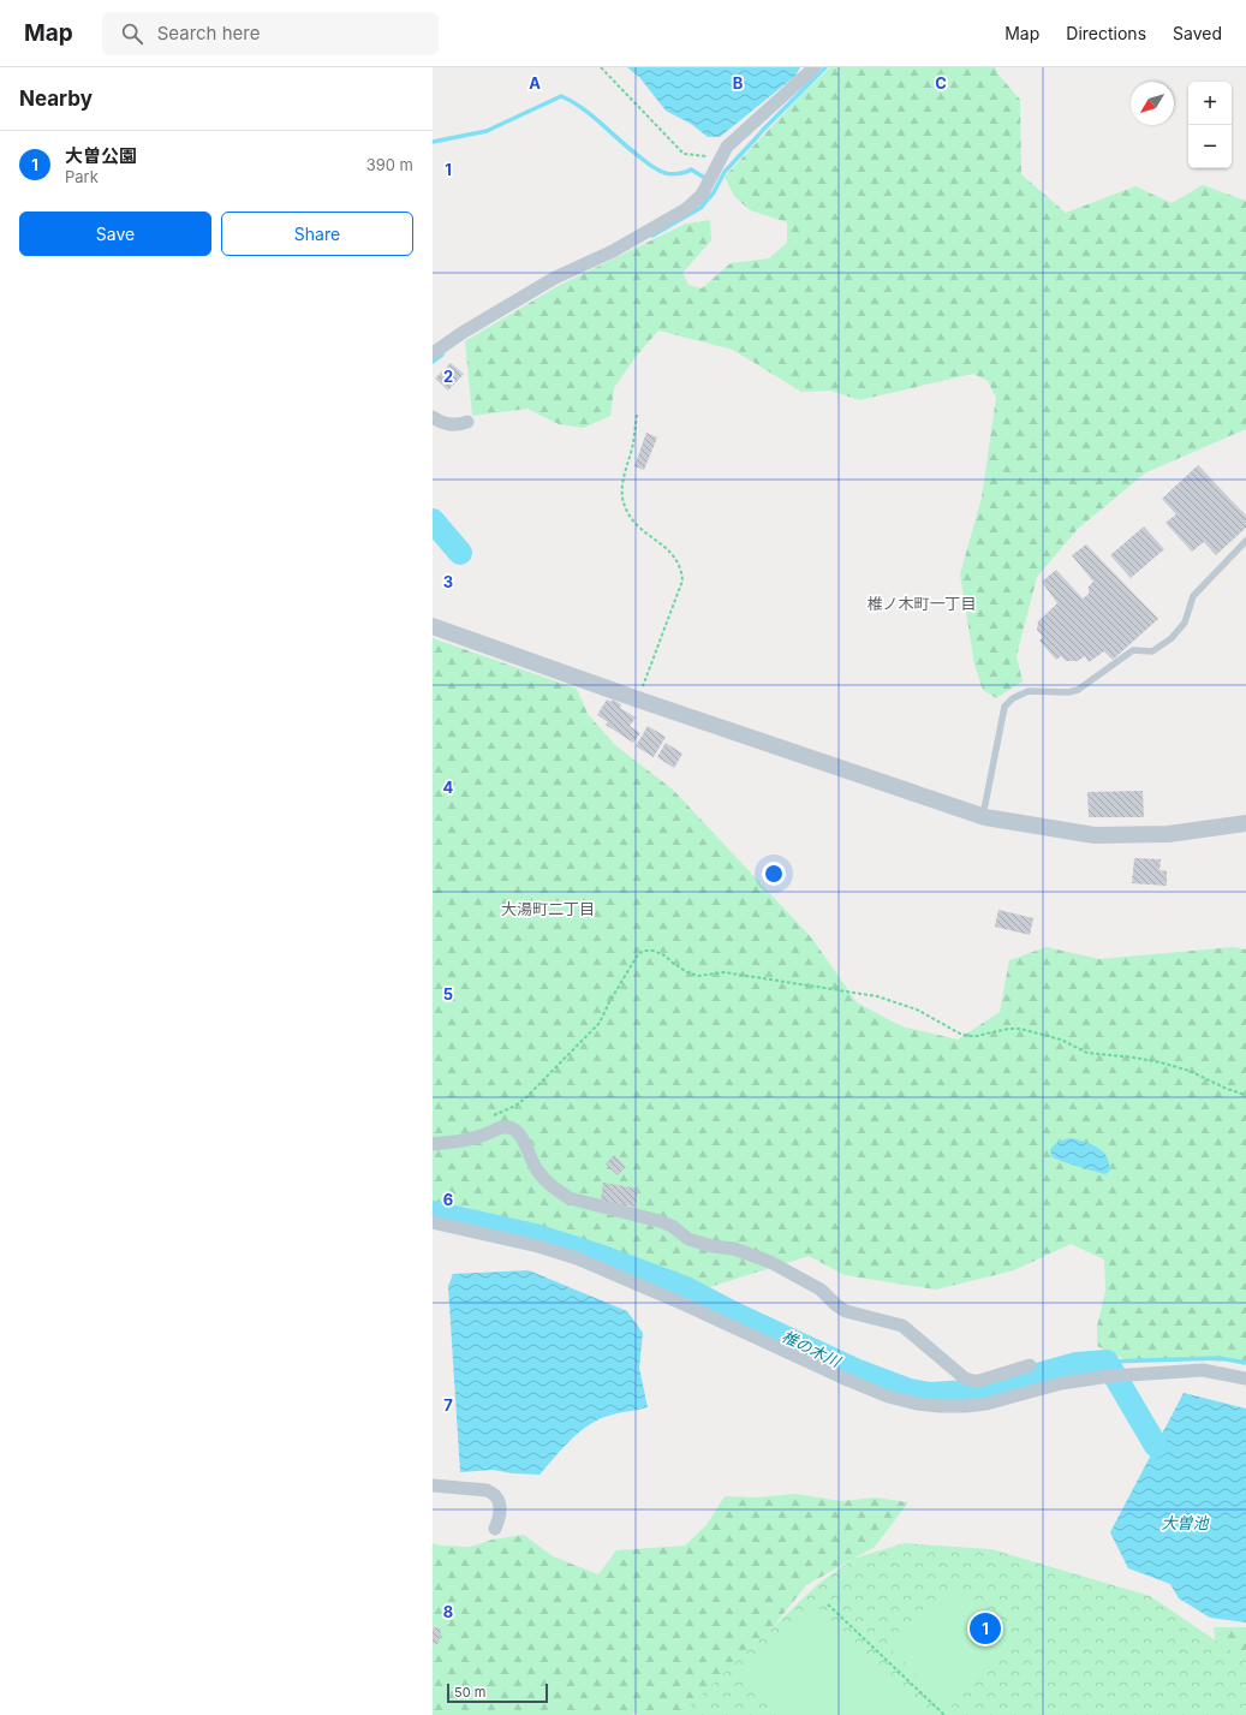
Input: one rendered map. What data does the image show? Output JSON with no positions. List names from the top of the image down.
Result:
{
  "districts": ["椎ノ木町一丁目", "大湯町二丁目"],
  "water": ["椎の木川", "大曽池"],
  "scale_bar": "50 m",
  "north": "bottom left",
  "page": {
    "header": "Map",
    "search": "Search here",
    "nav": ["Map", "Directions", "Saved"],
    "heading": "Nearby",
    "map_buttons": ["+", "−"],
    "list": [
      {
        "mark": "1",
        "name": "大曽公園",
        "note": "Park",
        "value": "390 m"
      }
    ],
    "buttons": ["Save", "Share"],
    "pins": "1",
    "scale": "50 m"
  },
  "grid": {
    "columns": ["A", "B", "C"],
    "rows": [
      "1",
      "2",
      "3",
      "4",
      "5",
      "6",
      "7",
      "8"
    ]
  }
}
